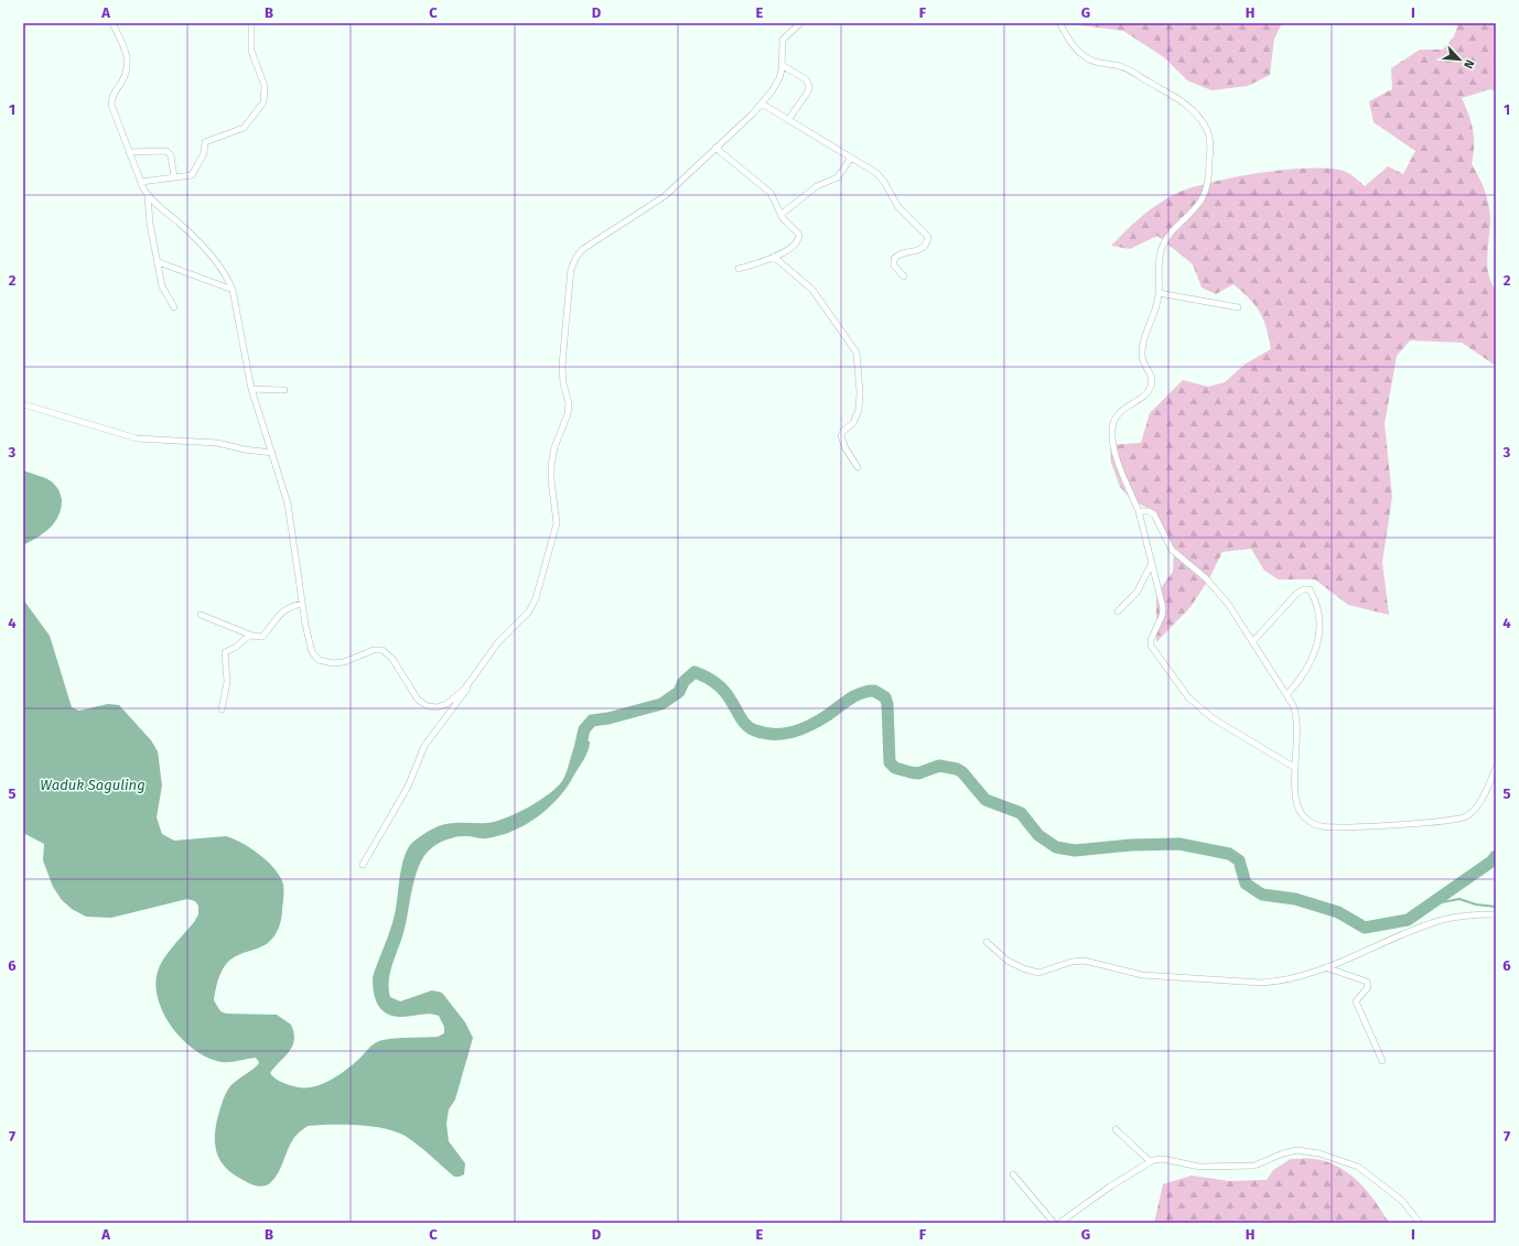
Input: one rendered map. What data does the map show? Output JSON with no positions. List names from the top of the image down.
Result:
{
  "water": ["Waduk Saguling"],
  "north": "bottom right",
  "grid": {
    "columns": [
      "A",
      "B",
      "C",
      "D",
      "E",
      "F",
      "G",
      "H",
      "I"
    ],
    "rows": [
      "1",
      "2",
      "3",
      "4",
      "5",
      "6",
      "7"
    ]
  }
}
